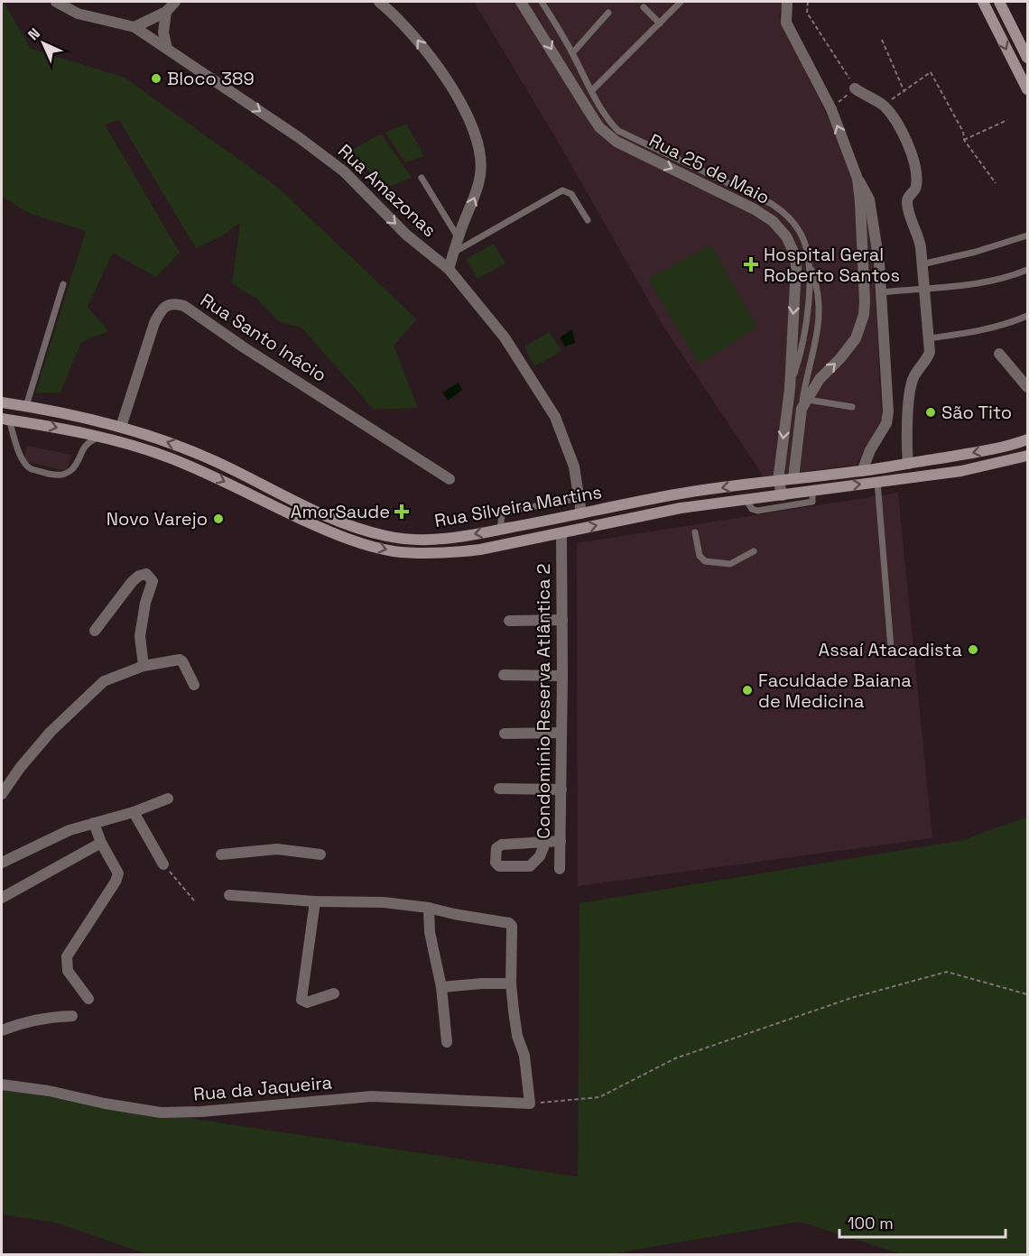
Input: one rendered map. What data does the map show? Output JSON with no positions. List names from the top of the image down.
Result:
{
  "streets": {
    "main road": ["Rua Silveira Martins"],
    "street": [
      "Rua 25 de Maio",
      "Rua Amazonas",
      "Rua Santo Inácio",
      "Condomínio Reserva Atlântica 2",
      "Rua da Jaqueira"
    ]
  },
  "crossings": [
    ["Rua 25 de Maio", "Rua Silveira Martins"],
    ["Rua Amazonas", "Rua Silveira Martins"],
    ["Rua Santo Inácio", "Rua Silveira Martins"],
    ["Rua Silveira Martins", "Condomínio Reserva Atlântica 2"]
  ],
  "one_way": ["Rua 25 de Maio", "Rua Amazonas"],
  "places": {
    "other": [
      "Bloco 389",
      "São Tito",
      "Novo Varejo",
      "Assaí Atacadista",
      "Faculdade Baiana de Medicina"
    ],
    "health": ["Hospital Geral Roberto Santos", "AmorSaude"]
  },
  "scale_bar": "100 m",
  "north": "top left"
}
